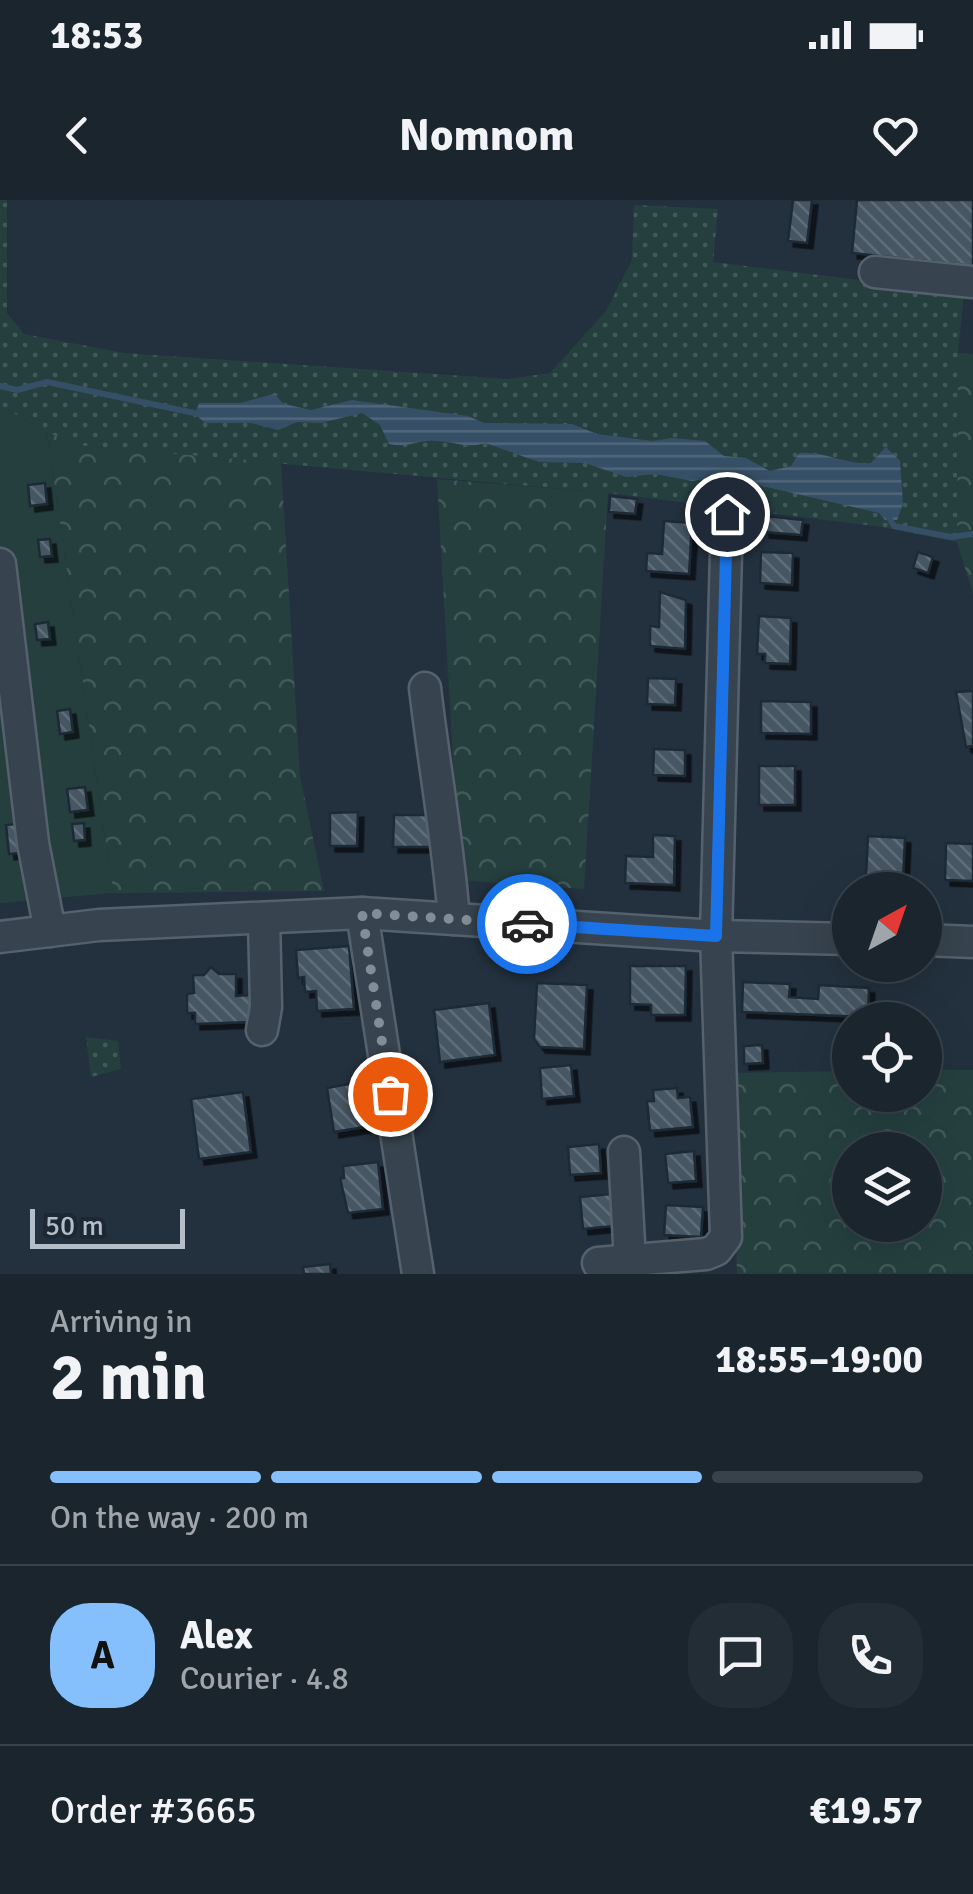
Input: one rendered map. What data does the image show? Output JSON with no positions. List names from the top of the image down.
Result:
{
  "scale_bar": "50 m",
  "north": "top right",
  "page": {
    "status": "18:53",
    "header": "Nomnom",
    "scale": "50 m",
    "heading": ["2 min", "Arriving in", "18:55–19:00"],
    "panel": [
      "Alex",
      "Courier · 4.8",
      "Order #3665",
      "€19.57"
    ],
    "bar": "On the way · 200 m",
    "round": "A"
  }
}
